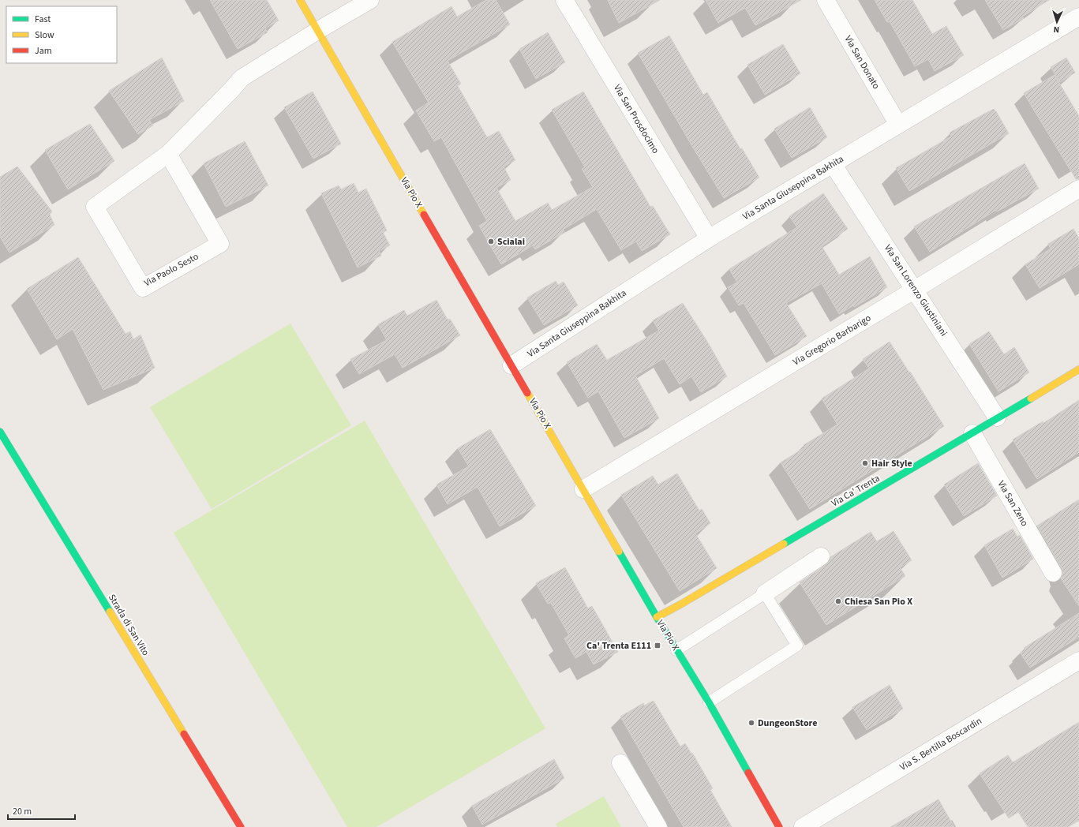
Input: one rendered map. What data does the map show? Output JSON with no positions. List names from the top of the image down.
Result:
{
  "streets": {
    "street": [
      "Via San Donato",
      "Via San Prosdocimo",
      "Via Santa Giuseppina Bakhita",
      "Via Pio X",
      "Via Paolo Sesto",
      "Via San Lorenzo Giustiniani",
      "Via Gregorio Barbarigo",
      "Via Ca' Trenta",
      "Via San Zeno",
      "Strada di San Vito",
      "Via S. Bertilla Boscardin"
    ]
  },
  "crossings": [
    ["Via San Donato", "Via Santa Giuseppina Bakhita"],
    ["Via San Prosdocimo", "Via Santa Giuseppina Bakhita"],
    ["Via Santa Giuseppina Bakhita", "Via Pio X"],
    ["Via Santa Giuseppina Bakhita", "Via San Lorenzo Giustiniani"],
    ["Via Pio X", "Via Paolo Sesto"],
    ["Via Pio X", "Via Gregorio Barbarigo"],
    ["Via Pio X", "Via Ca' Trenta"],
    ["Via San Lorenzo Giustiniani", "Via Gregorio Barbarigo"],
    ["Via San Lorenzo Giustiniani", "Via Ca' Trenta"],
    ["Via Ca' Trenta", "Via San Zeno"]
  ],
  "places": {
    "other": [
      "Scialai",
      "Hair Style",
      "Chiesa San Pio X",
      "DungeonStore"
    ],
    "transit": ["Ca' Trenta E111"]
  },
  "legend": ["Fast", "Slow", "Jam"],
  "scale_bar": "20 m",
  "north": "bottom"
}
